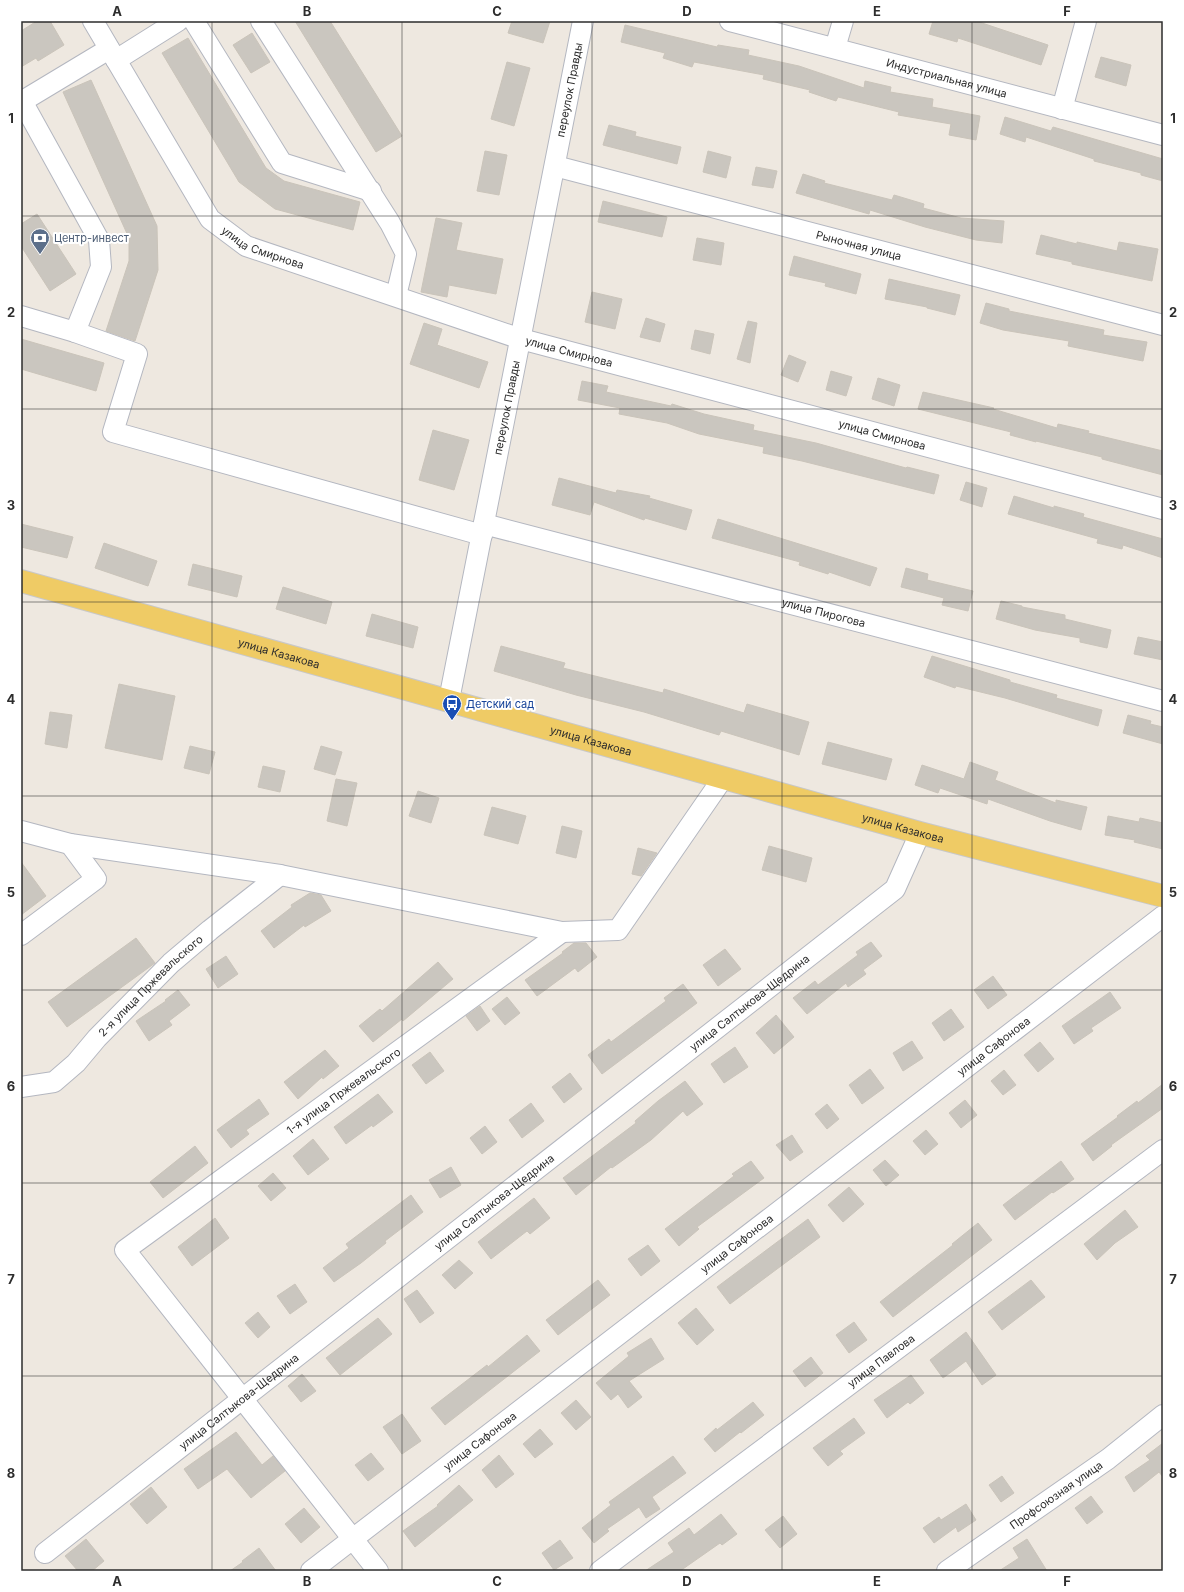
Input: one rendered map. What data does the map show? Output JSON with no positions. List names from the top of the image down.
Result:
{
  "streets": {
    "main road": ["улица Казакова"],
    "street": [
      "Индустриальная улица",
      "переулок Правды",
      "улица Смирнова",
      "Рыночная улица",
      "улица Пирогова",
      "2-я улица Пржевальского",
      "улица Салтыкова-Щедрина",
      "улица Сафонова",
      "1-я улица Пржевальского",
      "улица Павлова",
      "Профсоюзная улица"
    ]
  },
  "crossings": [
    ["переулок Правды", "улица Смирнова"],
    ["переулок Правды", "Рыночная улица"],
    ["переулок Правды", "улица Пирогова"],
    ["переулок Правды", "улица Казакова"],
    ["улица Казакова", "улица Салтыкова-Щедрина"],
    ["улица Салтыкова-Щедрина", "1-я улица Пржевальского"]
  ],
  "places": {
    "bank": ["Центр-инвест"],
    "bus stop": ["Детский сад"]
  },
  "grid": {
    "columns": [
      "A",
      "B",
      "C",
      "D",
      "E",
      "F"
    ],
    "rows": [
      "1",
      "2",
      "3",
      "4",
      "5",
      "6",
      "7",
      "8"
    ]
  }
}
